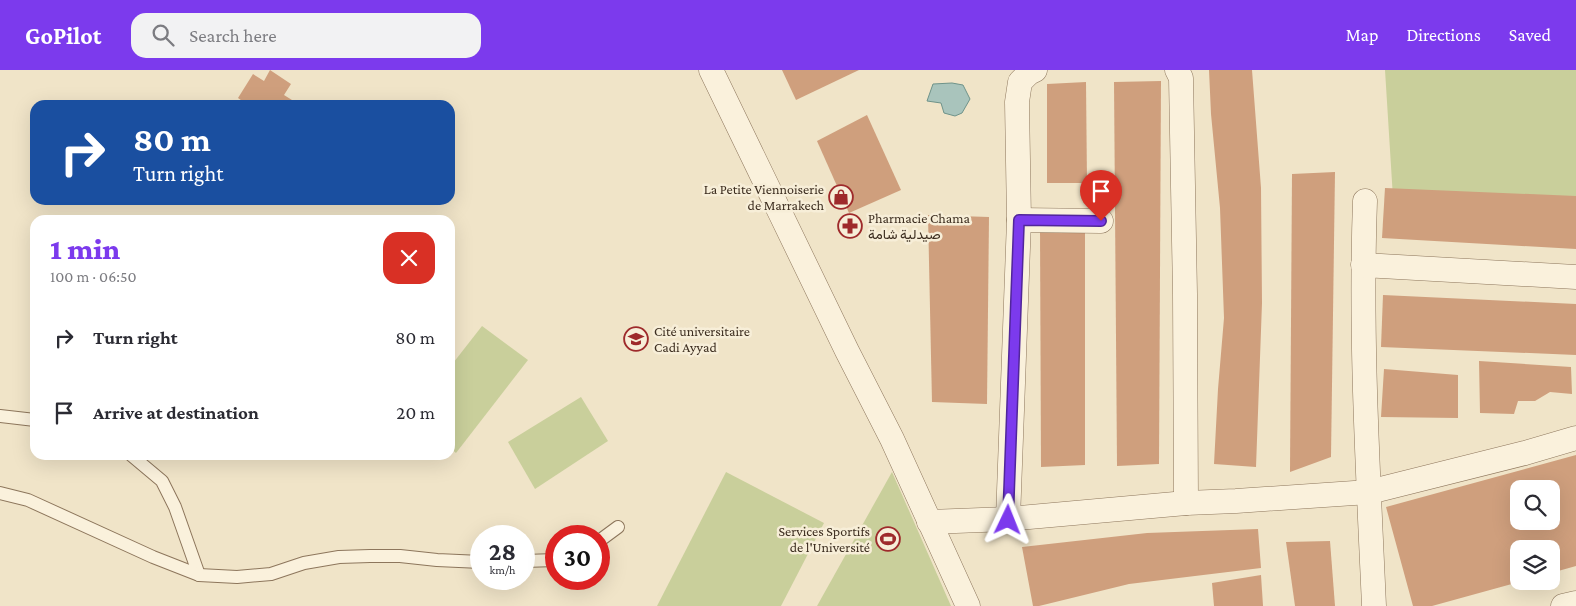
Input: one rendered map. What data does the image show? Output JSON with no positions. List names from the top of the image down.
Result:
{
  "places": {
    "shop": ["La Petite Viennoiserie de Marrakech"],
    "pharmacy": ["Pharmacie Chama صيدلية شامة"],
    "school or university": ["Cité universitaire Cadi Ayyad"],
    "sports": ["Services Sportifs de l'Université"]
  },
  "page": {
    "header": "GoPilot",
    "search": "Search here",
    "nav": ["Map", "Directions", "Saved"],
    "turn": ["80 m", "Turn right"],
    "heading": ["1 min", "100 m · 06:50"],
    "list": [
      {
        "name": "Turn right",
        "value": "80 m"
      },
      {
        "name": "Arrive at destination",
        "value": "20 m"
      }
    ],
    "speed": "28 km/h",
    "limit": "30"
  }
}
